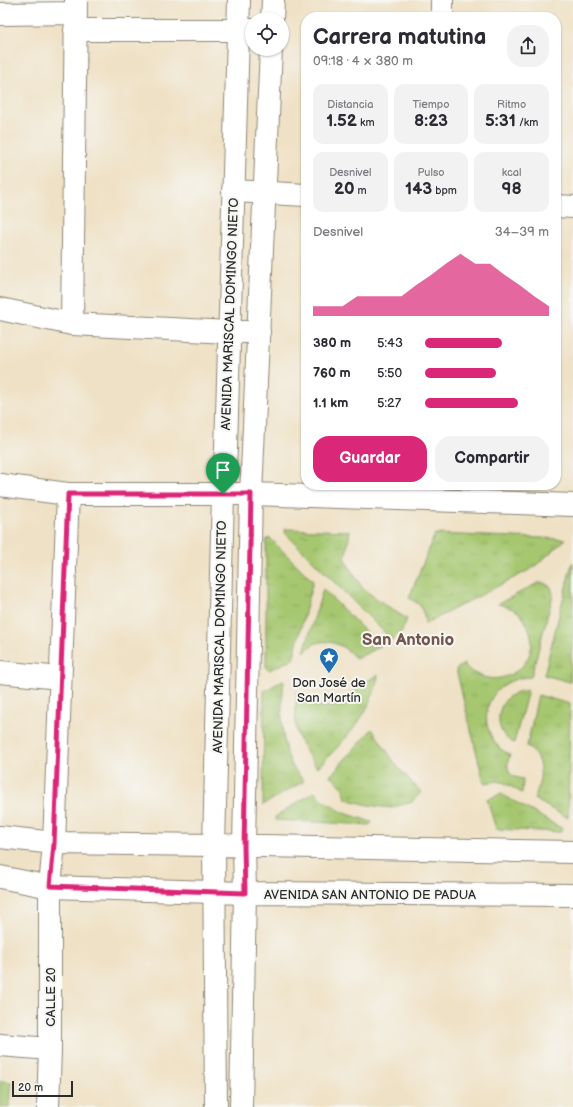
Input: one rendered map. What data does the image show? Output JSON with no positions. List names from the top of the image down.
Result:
{
  "streets": {
    "street": ["AVENIDA MARISCAL DOMINGO NIETO", "AVENIDA SAN ANTONIO DE PADUA", "CALLE 20"]
  },
  "crossings": [
    ["AVENIDA MARISCAL DOMINGO NIETO", "AVENIDA SAN ANTONIO DE PADUA"],
    ["AVENIDA SAN ANTONIO DE PADUA", "CALLE 20"]
  ],
  "districts": ["San Antonio"],
  "places": {
    "place": ["Don José de San Martín"]
  },
  "scale_bar": "20 m",
  "page": {
    "heading": ["Carrera matutina", "09:18 · 4 × 380 m"],
    "stats": [
      ["Distancia", "1.52 km"],
      ["Tiempo", "8:23"],
      ["Ritmo", "5:31 /km"],
      ["Desnivel", "20 m"],
      ["Pulso", "143 bpm"],
      ["kcal", "98"]
    ],
    "chart": ["Desnivel", "34–39 m"],
    "list": [
      {
        "name": "380 m",
        "note": "5:43"
      },
      {
        "name": "760 m",
        "note": "5:50"
      },
      {
        "name": "1.1 km",
        "note": "5:27"
      }
    ],
    "buttons": ["Guardar", "Compartir"],
    "scale": "20 m"
  }
}
